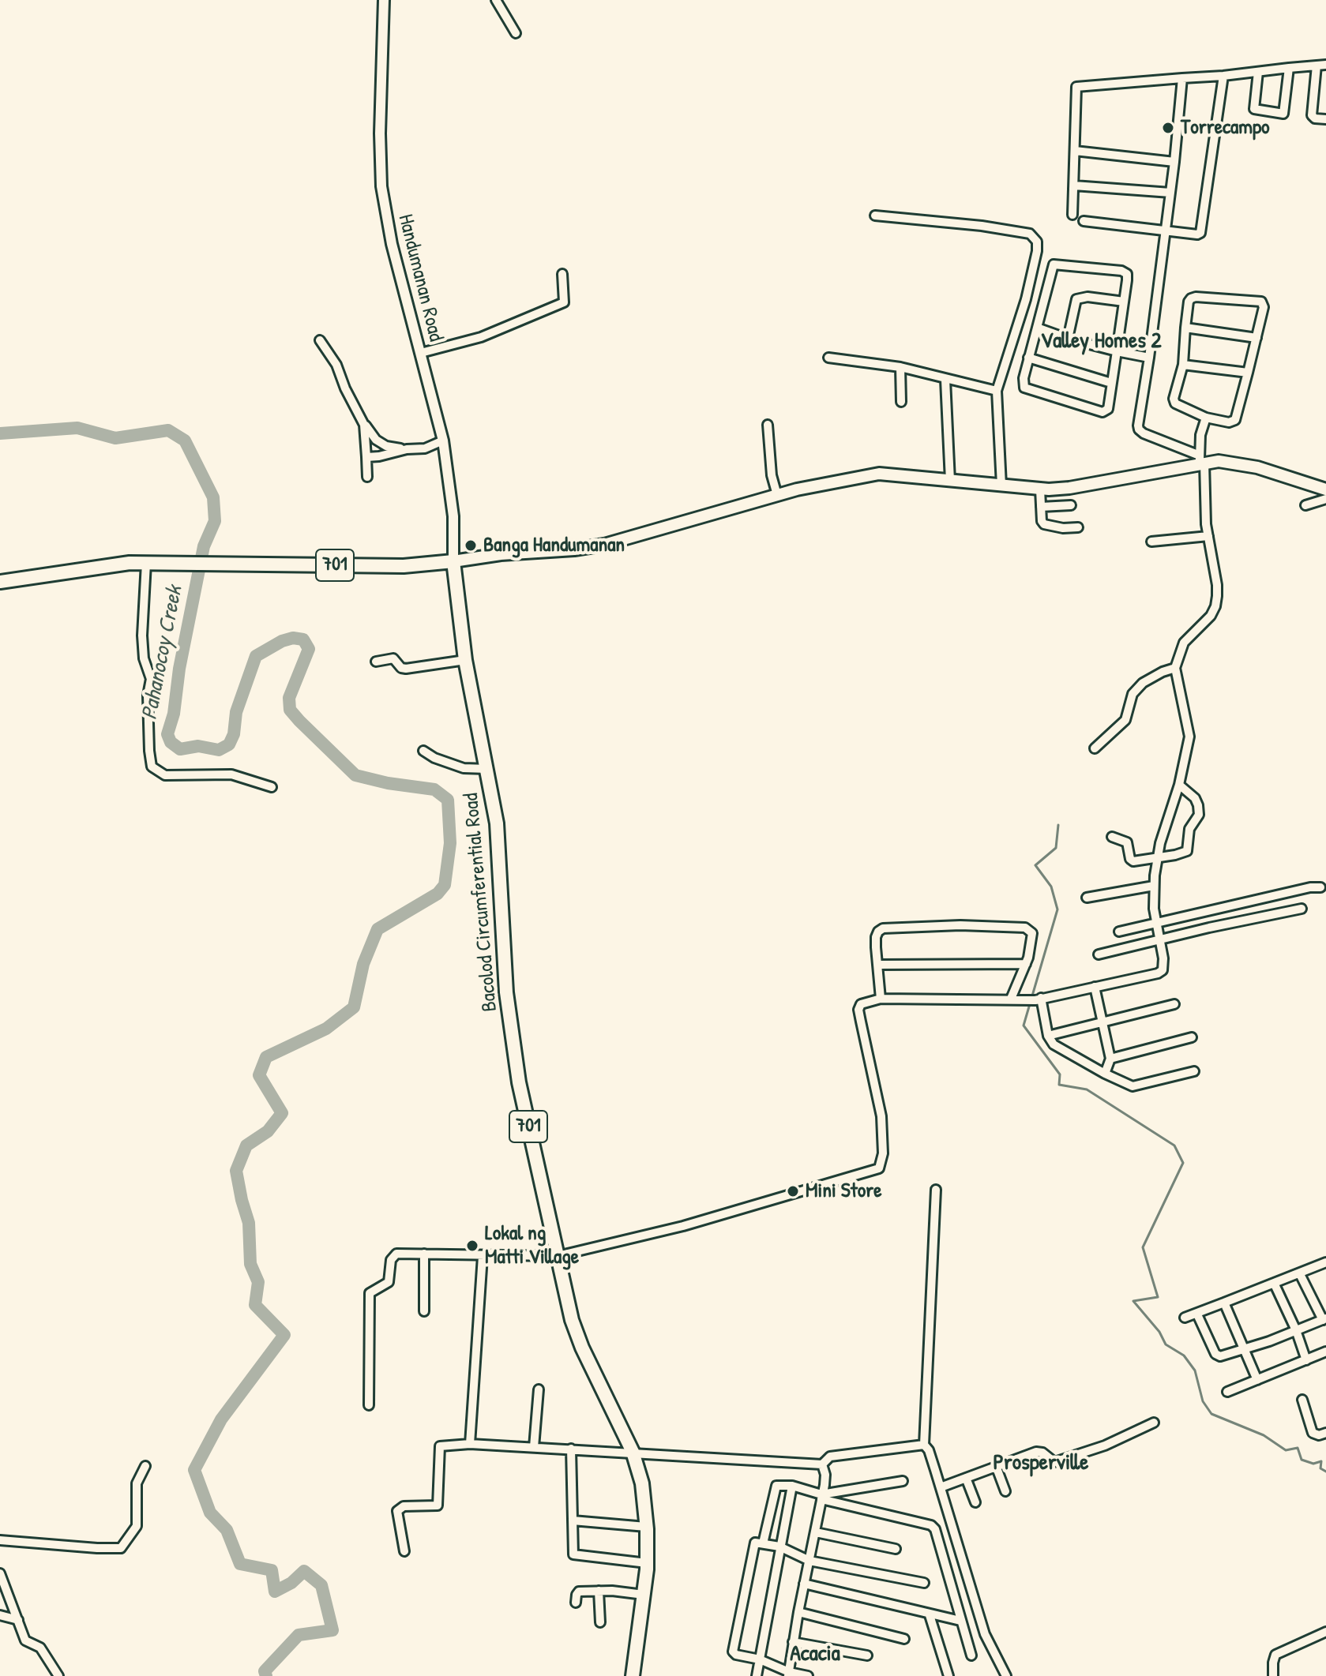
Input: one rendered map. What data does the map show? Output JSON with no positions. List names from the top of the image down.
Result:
{
  "streets": {
    "main road": ["701", "Bacolod Circumferential Road"],
    "street": ["Handumanan Road"]
  },
  "crossings": [
    ["Handumanan Road", "701"],
    ["Handumanan Road", "Bacolod Circumferential Road"],
    ["701", "Bacolod Circumferential Road"]
  ],
  "districts": ["Valley Homes 2", "Prosperville", "Acacia"],
  "water": ["Pahanocoy Creek"],
  "places": [
    "Torrecampo",
    "Banga Handumanan",
    "Mini Store",
    "Lokal ng Matti Village"
  ]
}
